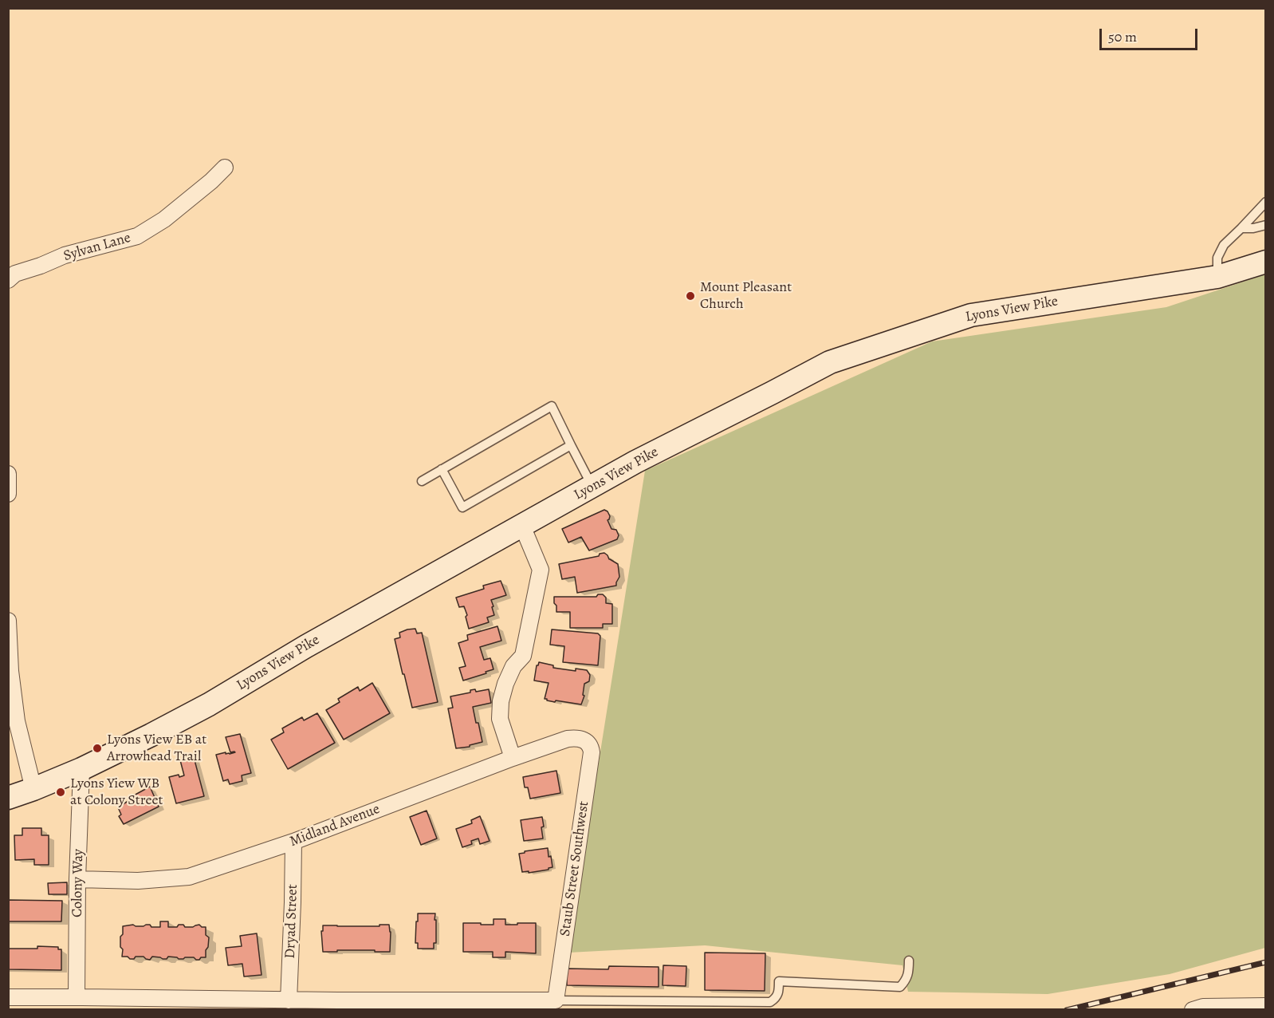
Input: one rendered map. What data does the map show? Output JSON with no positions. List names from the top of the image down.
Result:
{
  "streets": {
    "street": [
      "Sylvan Lane",
      "Lyons View Pike",
      "Midland Avenue",
      "Staub Street Southwest",
      "Colony Way",
      "Dryad Street"
    ]
  },
  "crossings": [
    ["Lyons View Pike", "Colony Way"],
    ["Midland Avenue", "Staub Street Southwest"],
    ["Midland Avenue", "Colony Way"],
    ["Midland Avenue", "Dryad Street"]
  ],
  "places": ["Mount Pleasant Church", "Lyons View EB at Arrowhead Trail", "Lyons Yiew WB at Colony Street"],
  "scale_bar": "50 m"
}
